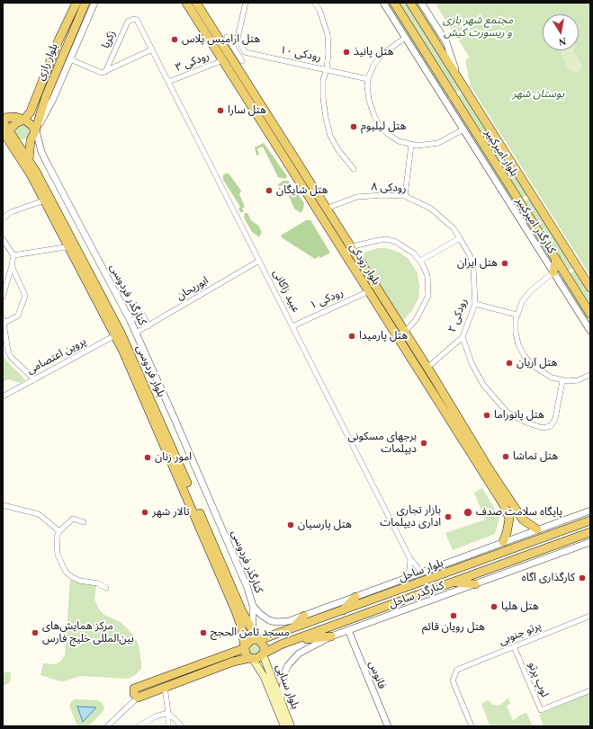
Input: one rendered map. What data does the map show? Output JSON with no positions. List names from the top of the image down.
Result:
{
  "streets": {
    "main road": [
      "بلوار رازی",
      "بلوار امیرکبیر",
      "بلوار رودکی",
      "بلوار فردوسی",
      "بلوار ساحل",
      "بلوار سنایی"
    ],
    "street": [
      "زکریا",
      "رودکی ۱۰",
      "رودکی ۳",
      "رودکی ۸",
      "کنارگذر امیرکبیر",
      "ابوریحان",
      "عبید زاکانی",
      "کنارگذر فردوسی",
      "رودکی ۱",
      "رودکی ۲",
      "پروین اعتصامی",
      "کنارگذر ساحل",
      "پرتو جنوبی",
      "فانوس",
      "لوپ پرتو"
    ]
  },
  "crossings": [
    ["زکریا", "عبید زاکانی"],
    ["بلوار رازی", "کنارگذر فردوسی"],
    ["رودکی ۳", "بلوار رودکی"],
    ["رودکی ۳", "عبید زاکانی"],
    ["رودکی ۸", "بلوار رودکی"],
    ["رودکی ۸", "رودکی ۲"],
    ["بلوار رودکی", "رودکی ۱"],
    ["بلوار رودکی", "رودکی ۲"],
    ["بلوار رودکی", "کنارگذر ساحل"],
    ["ابوریحان", "عبید زاکانی"],
    ["ابوریحان", "کنارگذر فردوسی"],
    ["عبید زاکانی", "رودکی ۱"],
    ["عبید زاکانی", "کنارگذر ساحل"],
    ["کنارگذر فردوسی", "بلوار فردوسی"],
    ["کنارگذر فردوسی", "بلوار ساحل"],
    ["کنارگذر فردوسی", "کنارگذر ساحل"],
    ["کنارگذر فردوسی", "بلوار سنایی"],
    ["پروین اعتصامی", "بلوار فردوسی"],
    ["بلوار فردوسی", "بلوار ساحل"],
    ["بلوار فردوسی", "بلوار سنایی"],
    ["بلوار ساحل", "بلوار سنایی"],
    ["کنارگذر ساحل", "فانوس"],
    ["کنارگذر ساحل", "بلوار سنایی"],
    ["پرتو جنوبی", "لوپ پرتو"]
  ],
  "parks": ["مجتمع شهر بازی و ریسورت کیش", "بوستان شهر"],
  "places": [
    "هتل ارامیس پلاس",
    "هتل پانیذ",
    "هتل سارا",
    "هتل لیلیوم",
    "هتل شایگان",
    "هتل ایران",
    "هتل پارمیدا",
    "هتل آریان",
    "هتل پانوراما",
    "برجهای مسکونی دیپلمات",
    "هتل تماشا",
    "امور زنان",
    "تالار شهر",
    "پایگاه سلامت صدف",
    "بازار تجاری اداری دیپلمات",
    "هتل پارسیان",
    "کارگذاری آگاه",
    "هتل هلیا",
    "هتل رویان قائم",
    "مرکز همایش‌های بین‌المللی خلیج فارس",
    "مسجد ثامن الحجج"
  ],
  "north": "bottom"
}
